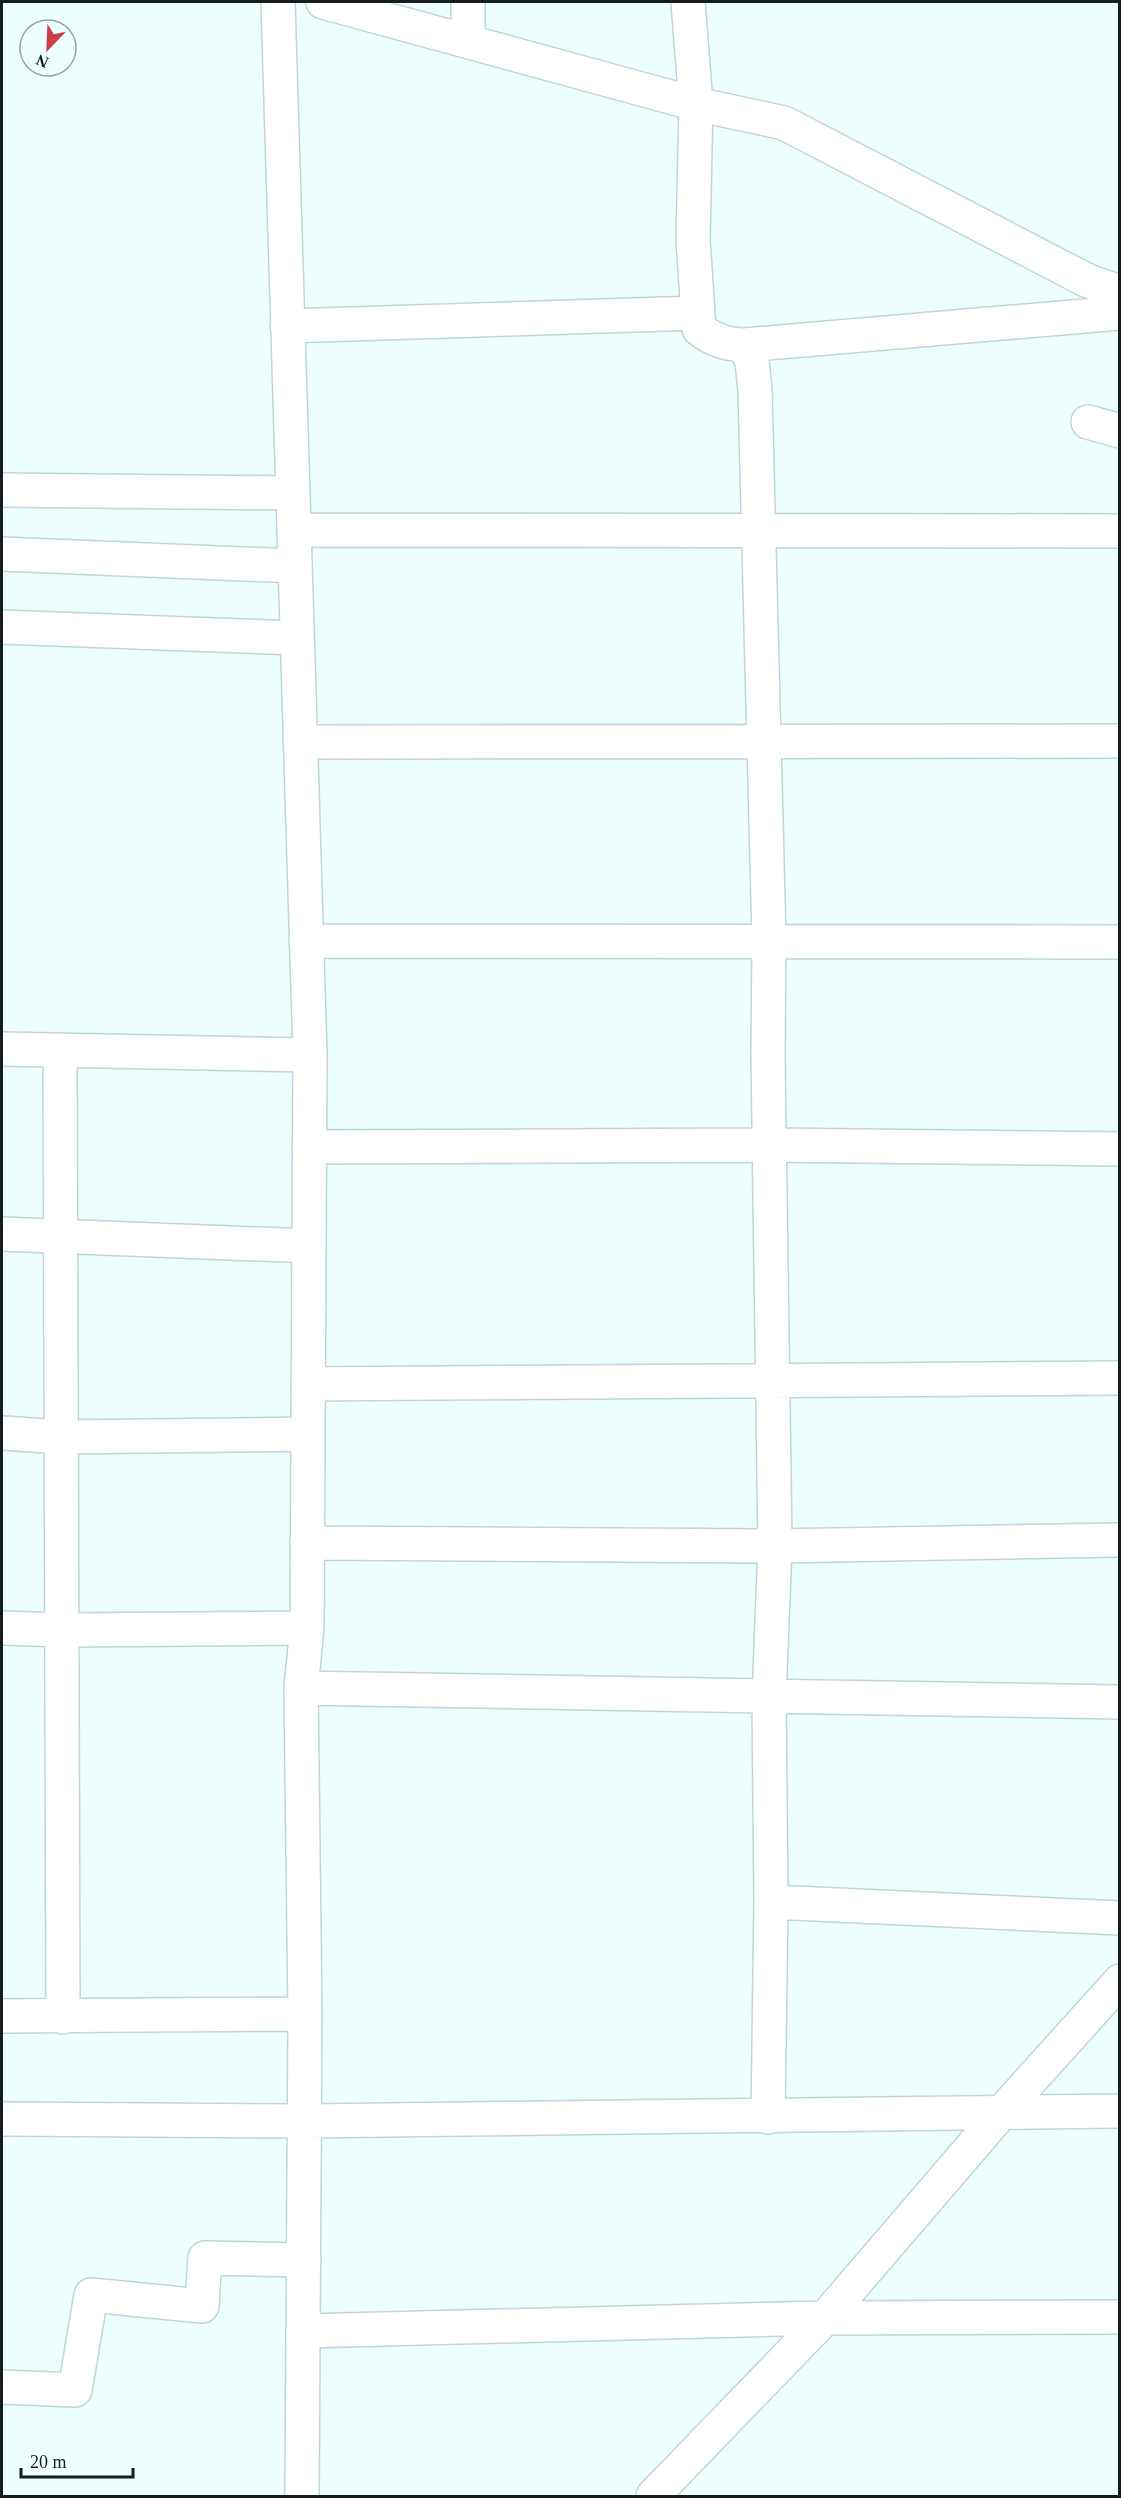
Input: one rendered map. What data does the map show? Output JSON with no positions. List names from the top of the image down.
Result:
{
  "scale_bar": "20 m",
  "north": "bottom left"
}
